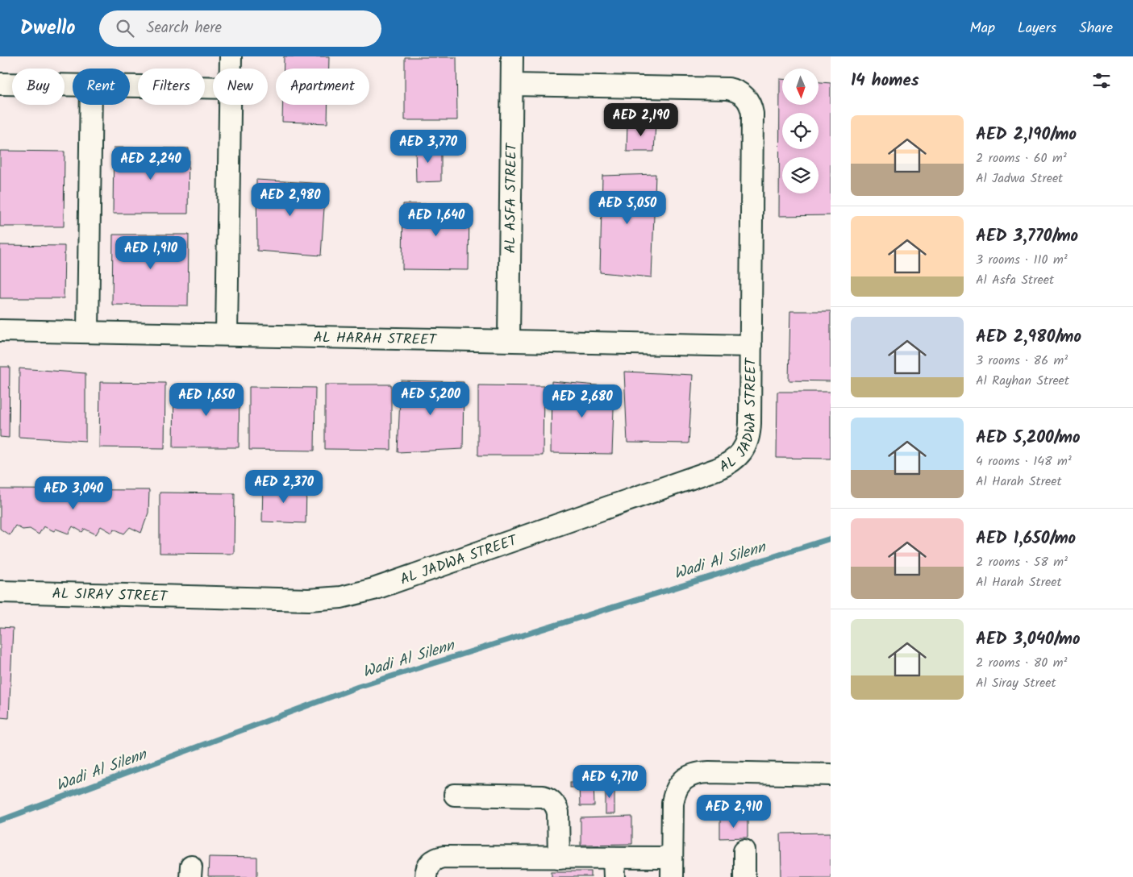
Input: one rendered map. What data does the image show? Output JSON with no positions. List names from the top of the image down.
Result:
{
  "streets": {
    "street": [
      "AL ASFA STREET",
      "AL HARAH STREET",
      "AL JADWA STREET",
      "AL SIRAY STREET"
    ]
  },
  "crossings": [
    ["AL ASFA STREET", "AL HARAH STREET"],
    ["AL ASFA STREET", "AL JADWA STREET"],
    ["AL HARAH STREET", "AL JADWA STREET"],
    ["AL JADWA STREET", "AL SIRAY STREET"]
  ],
  "water": ["Wadi Al Silenn"],
  "north": "bottom",
  "page": {
    "header": "Dwello",
    "search": "Search here",
    "nav": ["Map", "Layers", "Share"],
    "heading": "14 homes",
    "chip": [
      "Buy",
      "Rent",
      "Filters",
      "New",
      "Apartment"
    ],
    "price": [
      "AED 2,190",
      "AED 3,770",
      "AED 2,240",
      "AED 2,980",
      "AED 5,050",
      "AED 1,640",
      "AED 1,910",
      "AED 5,200",
      "AED 1,650",
      "AED 2,680",
      "AED 2,370",
      "AED 3,040",
      "AED 4,710",
      "AED 2,910"
    ],
    "list": [
      {
        "name": "AED 2,190/mo",
        "note": "2 rooms · 60 m² · Al Jadwa Street"
      },
      {
        "name": "AED 3,770/mo",
        "note": "3 rooms · 110 m² · Al Asfa Street"
      },
      {
        "name": "AED 2,980/mo",
        "note": "3 rooms · 86 m² · Al Rayhan Street"
      },
      {
        "name": "AED 5,200/mo",
        "note": "4 rooms · 148 m² · Al Harah Street"
      },
      {
        "name": "AED 1,650/mo",
        "note": "2 rooms · 58 m² · Al Harah Street"
      },
      {
        "name": "AED 3,040/mo",
        "note": "2 rooms · 80 m² · Al Siray Street"
      }
    ]
  }
}
